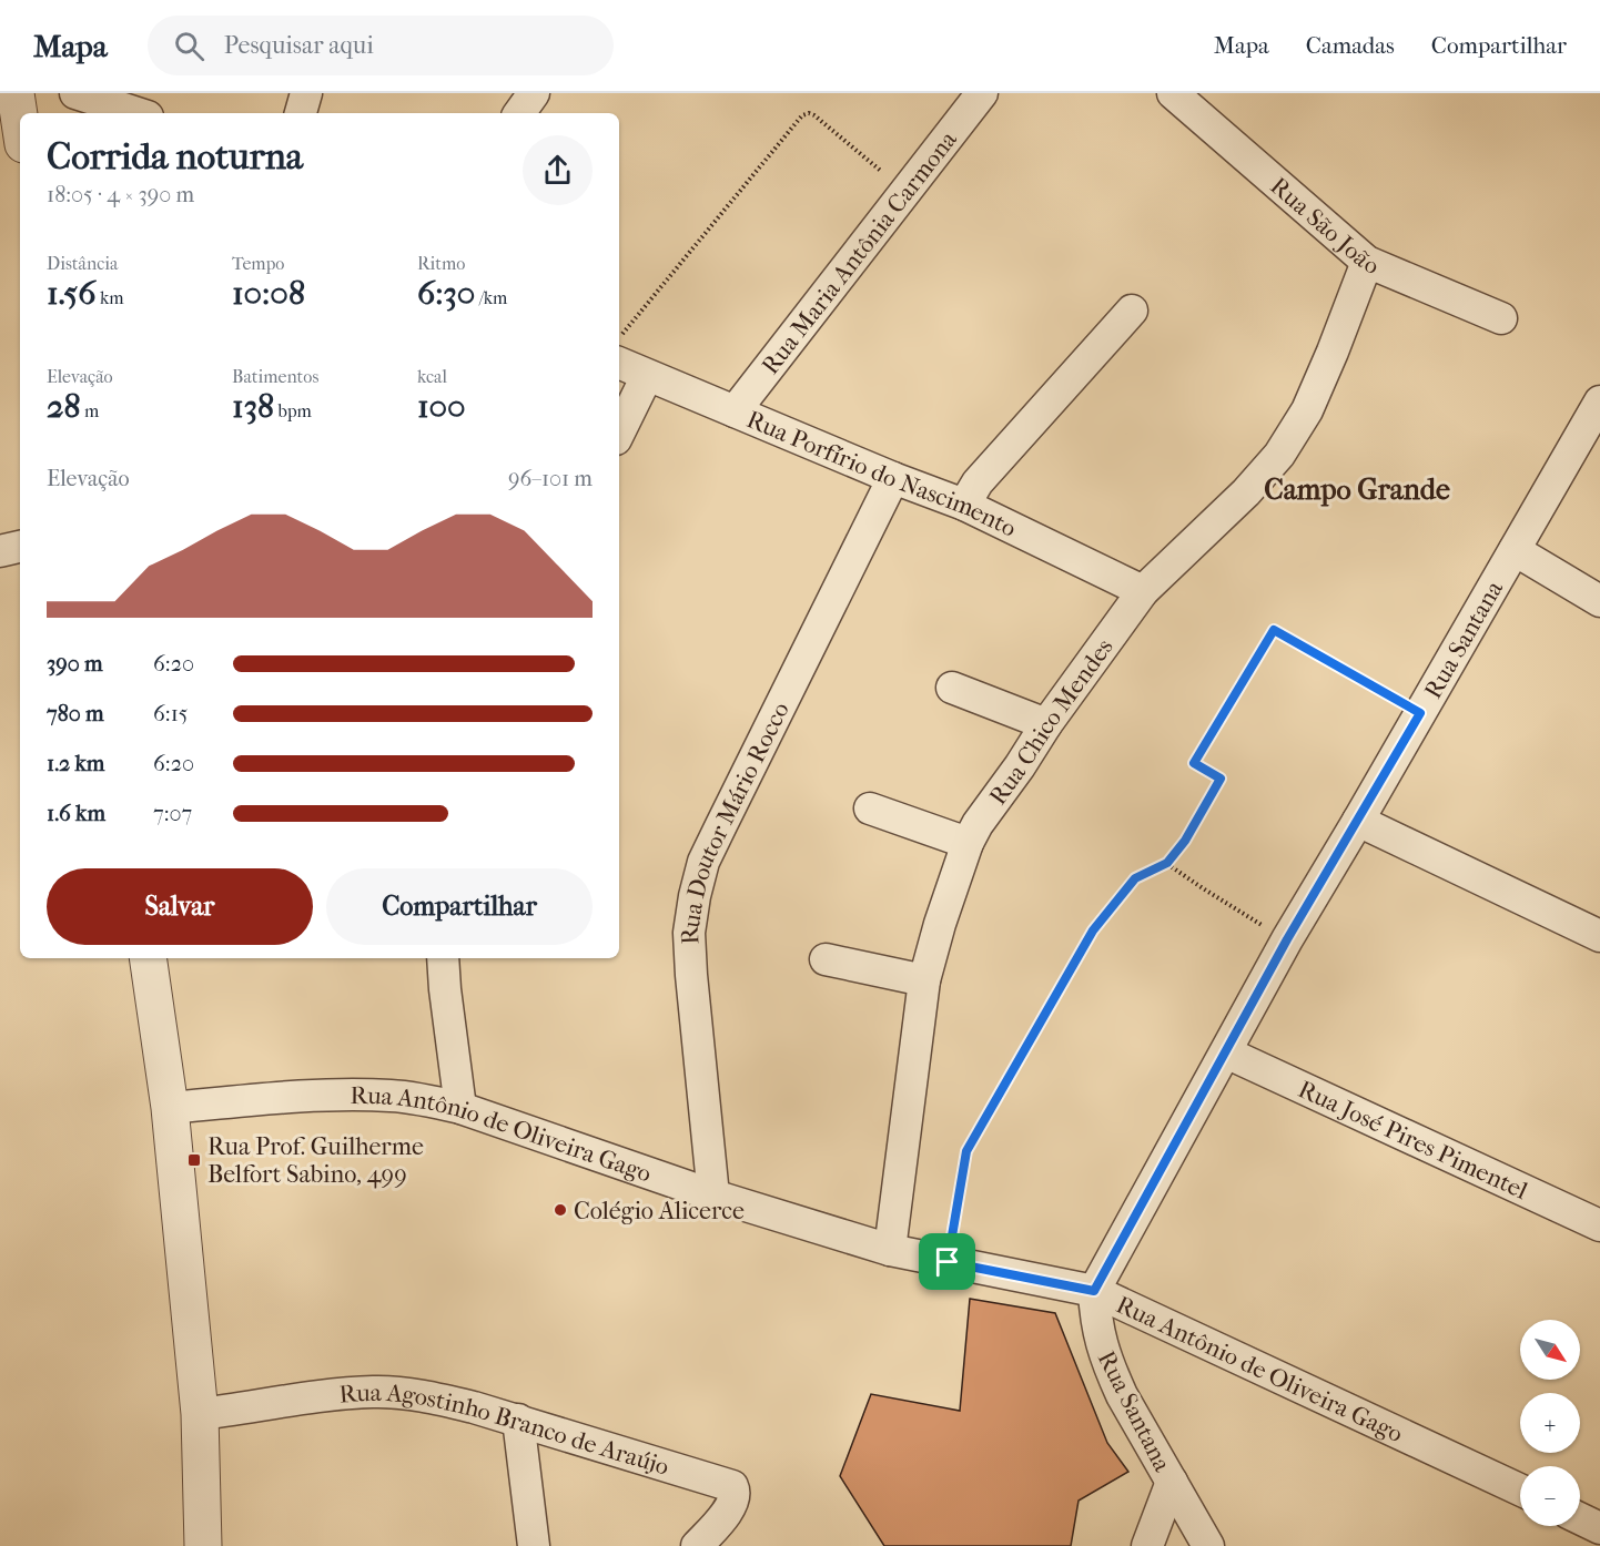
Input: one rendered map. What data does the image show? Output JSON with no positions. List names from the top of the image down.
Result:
{
  "streets": {
    "street": [
      "Rua São João",
      "Rua Maria Antônia Carmona",
      "Rua Porfírio do Nascimento",
      "Rua Santana",
      "Rua Chico Mendes",
      "Rua Doutor Mário Rocco",
      "Rua Antônio de Oliveira Gago",
      "Rua José Pires Pimentel",
      "Rua Agostinho Branco de Araújo"
    ]
  },
  "crossings": [
    ["Rua São João", "Rua Chico Mendes"],
    ["Rua Maria Antônia Carmona", "Rua Porfírio do Nascimento"],
    ["Rua Porfírio do Nascimento", "Rua Chico Mendes"],
    ["Rua Porfírio do Nascimento", "Rua Doutor Mário Rocco"],
    ["Rua Santana", "Rua Antônio de Oliveira Gago"],
    ["Rua Santana", "Rua José Pires Pimentel"],
    ["Rua Chico Mendes", "Rua Antônio de Oliveira Gago"],
    ["Rua Doutor Mário Rocco", "Rua Antônio de Oliveira Gago"]
  ],
  "districts": ["Campo Grande"],
  "places": {
    "transit": ["Rua Prof. Guilherme Belfort Sabino, 499"],
    "other": ["Colégio Alicerce"]
  },
  "north": "bottom right",
  "page": {
    "header": "Mapa",
    "search": "Pesquisar aqui",
    "nav": ["Mapa", "Camadas", "Compartilhar"],
    "heading": ["Corrida noturna", "18:05 · 4 × 390 m"],
    "stats": [
      ["Distância", "1.56 km"],
      ["Tempo", "10:08"],
      ["Ritmo", "6:30 /km"],
      ["Elevação", "28 m"],
      ["Batimentos", "138 bpm"],
      ["kcal", "100"]
    ],
    "chart": ["Elevação", "96–101 m"],
    "list": [
      {
        "name": "390 m",
        "note": "6:20"
      },
      {
        "name": "780 m",
        "note": "6:15"
      },
      {
        "name": "1.2 km",
        "note": "6:20"
      },
      {
        "name": "1.6 km",
        "note": "7:07"
      }
    ],
    "buttons": ["Salvar", "Compartilhar"],
    "map_buttons": ["+", "−"]
  }
}
